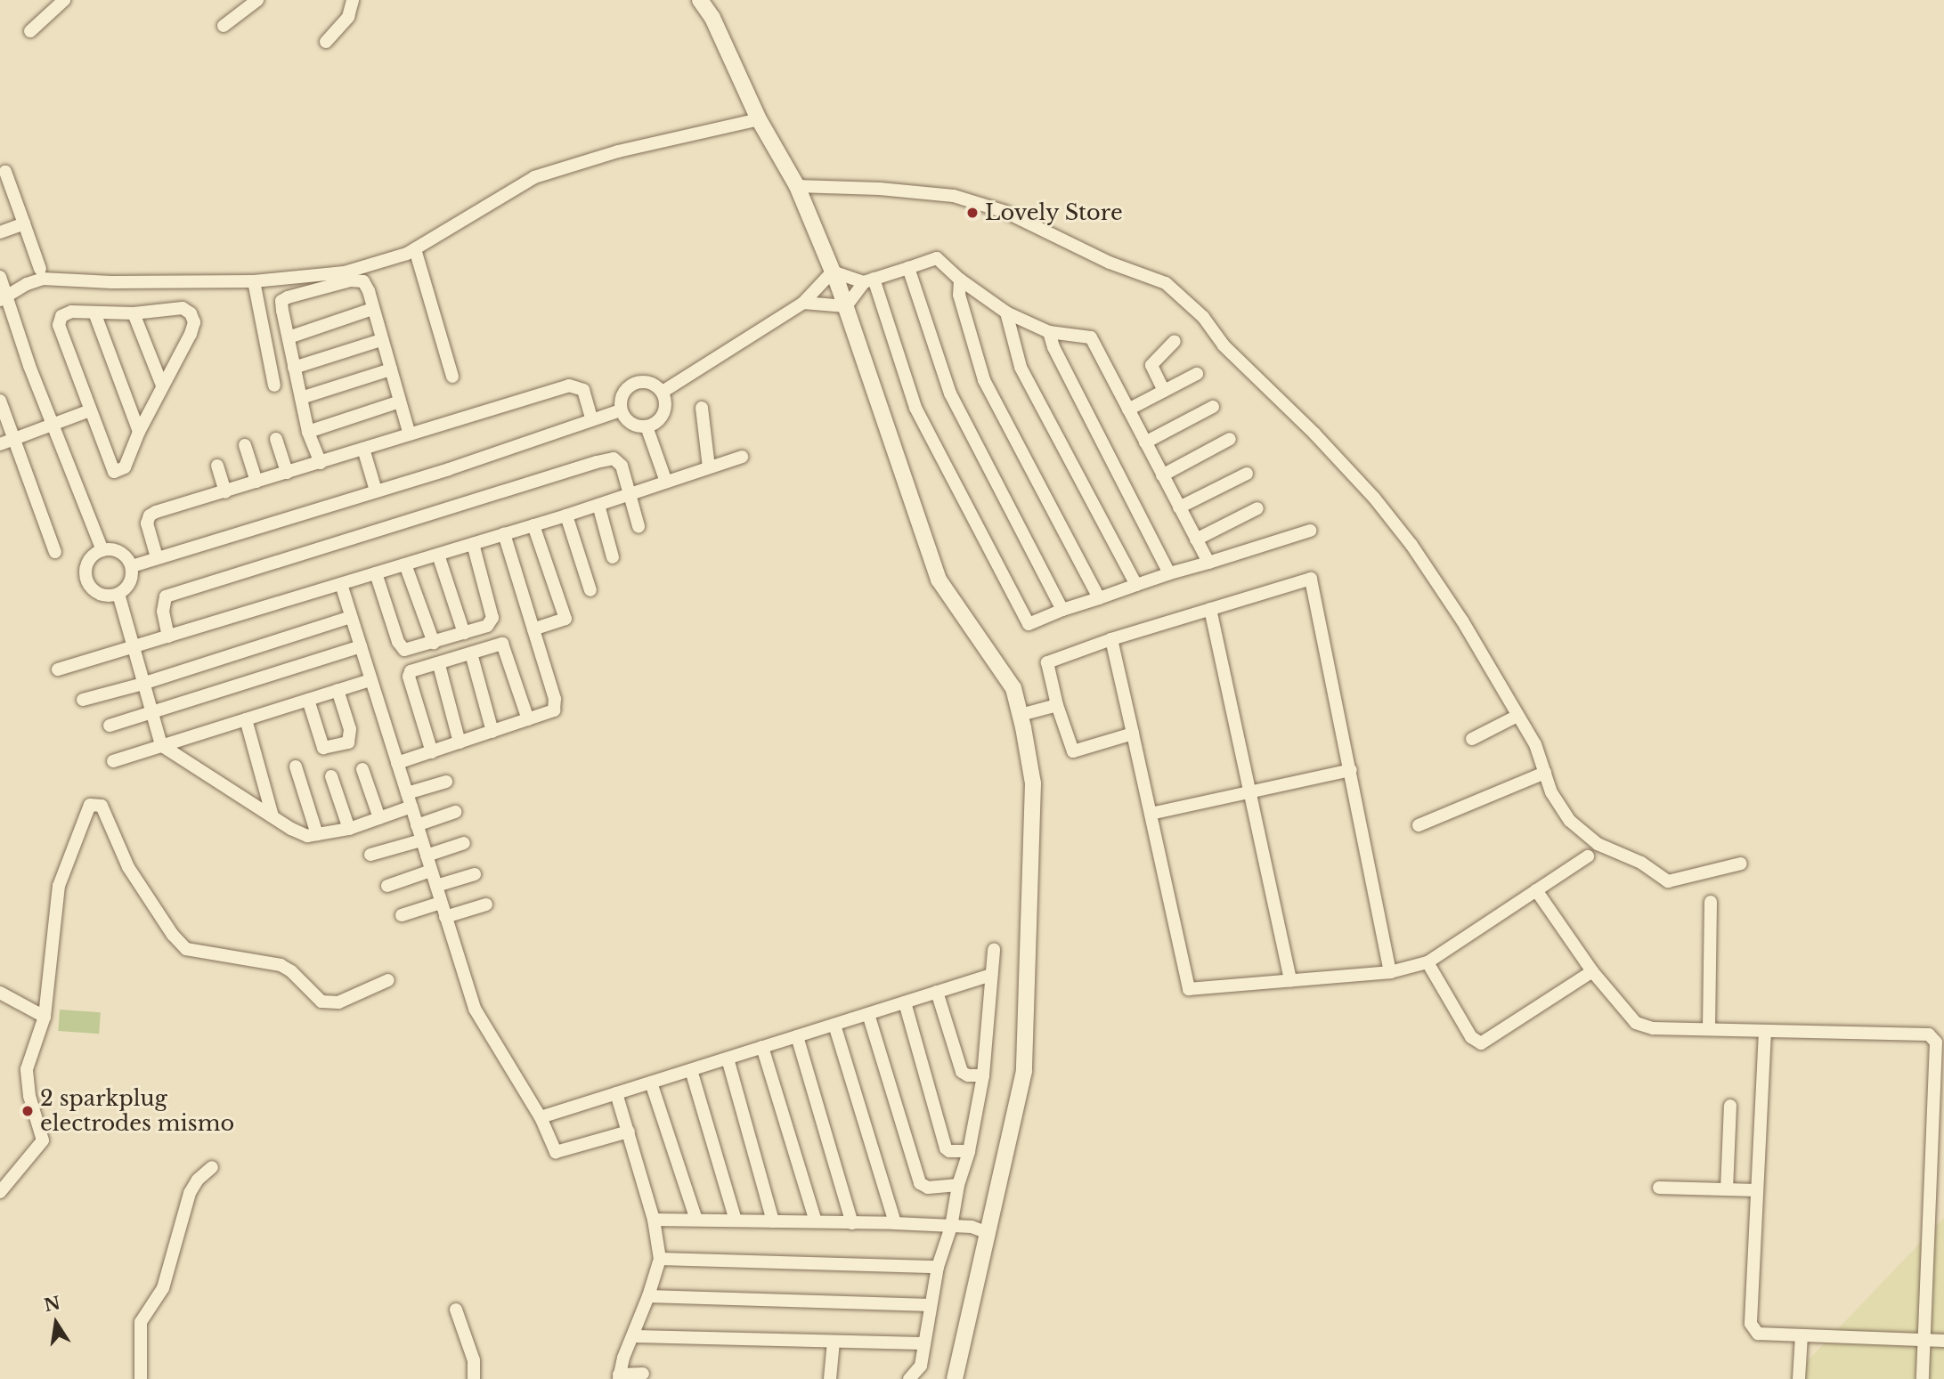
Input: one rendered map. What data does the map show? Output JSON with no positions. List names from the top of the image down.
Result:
{
  "places": ["Lovely Store", "2 sparkplug electrodes mismo"],
  "north": "top"
}
